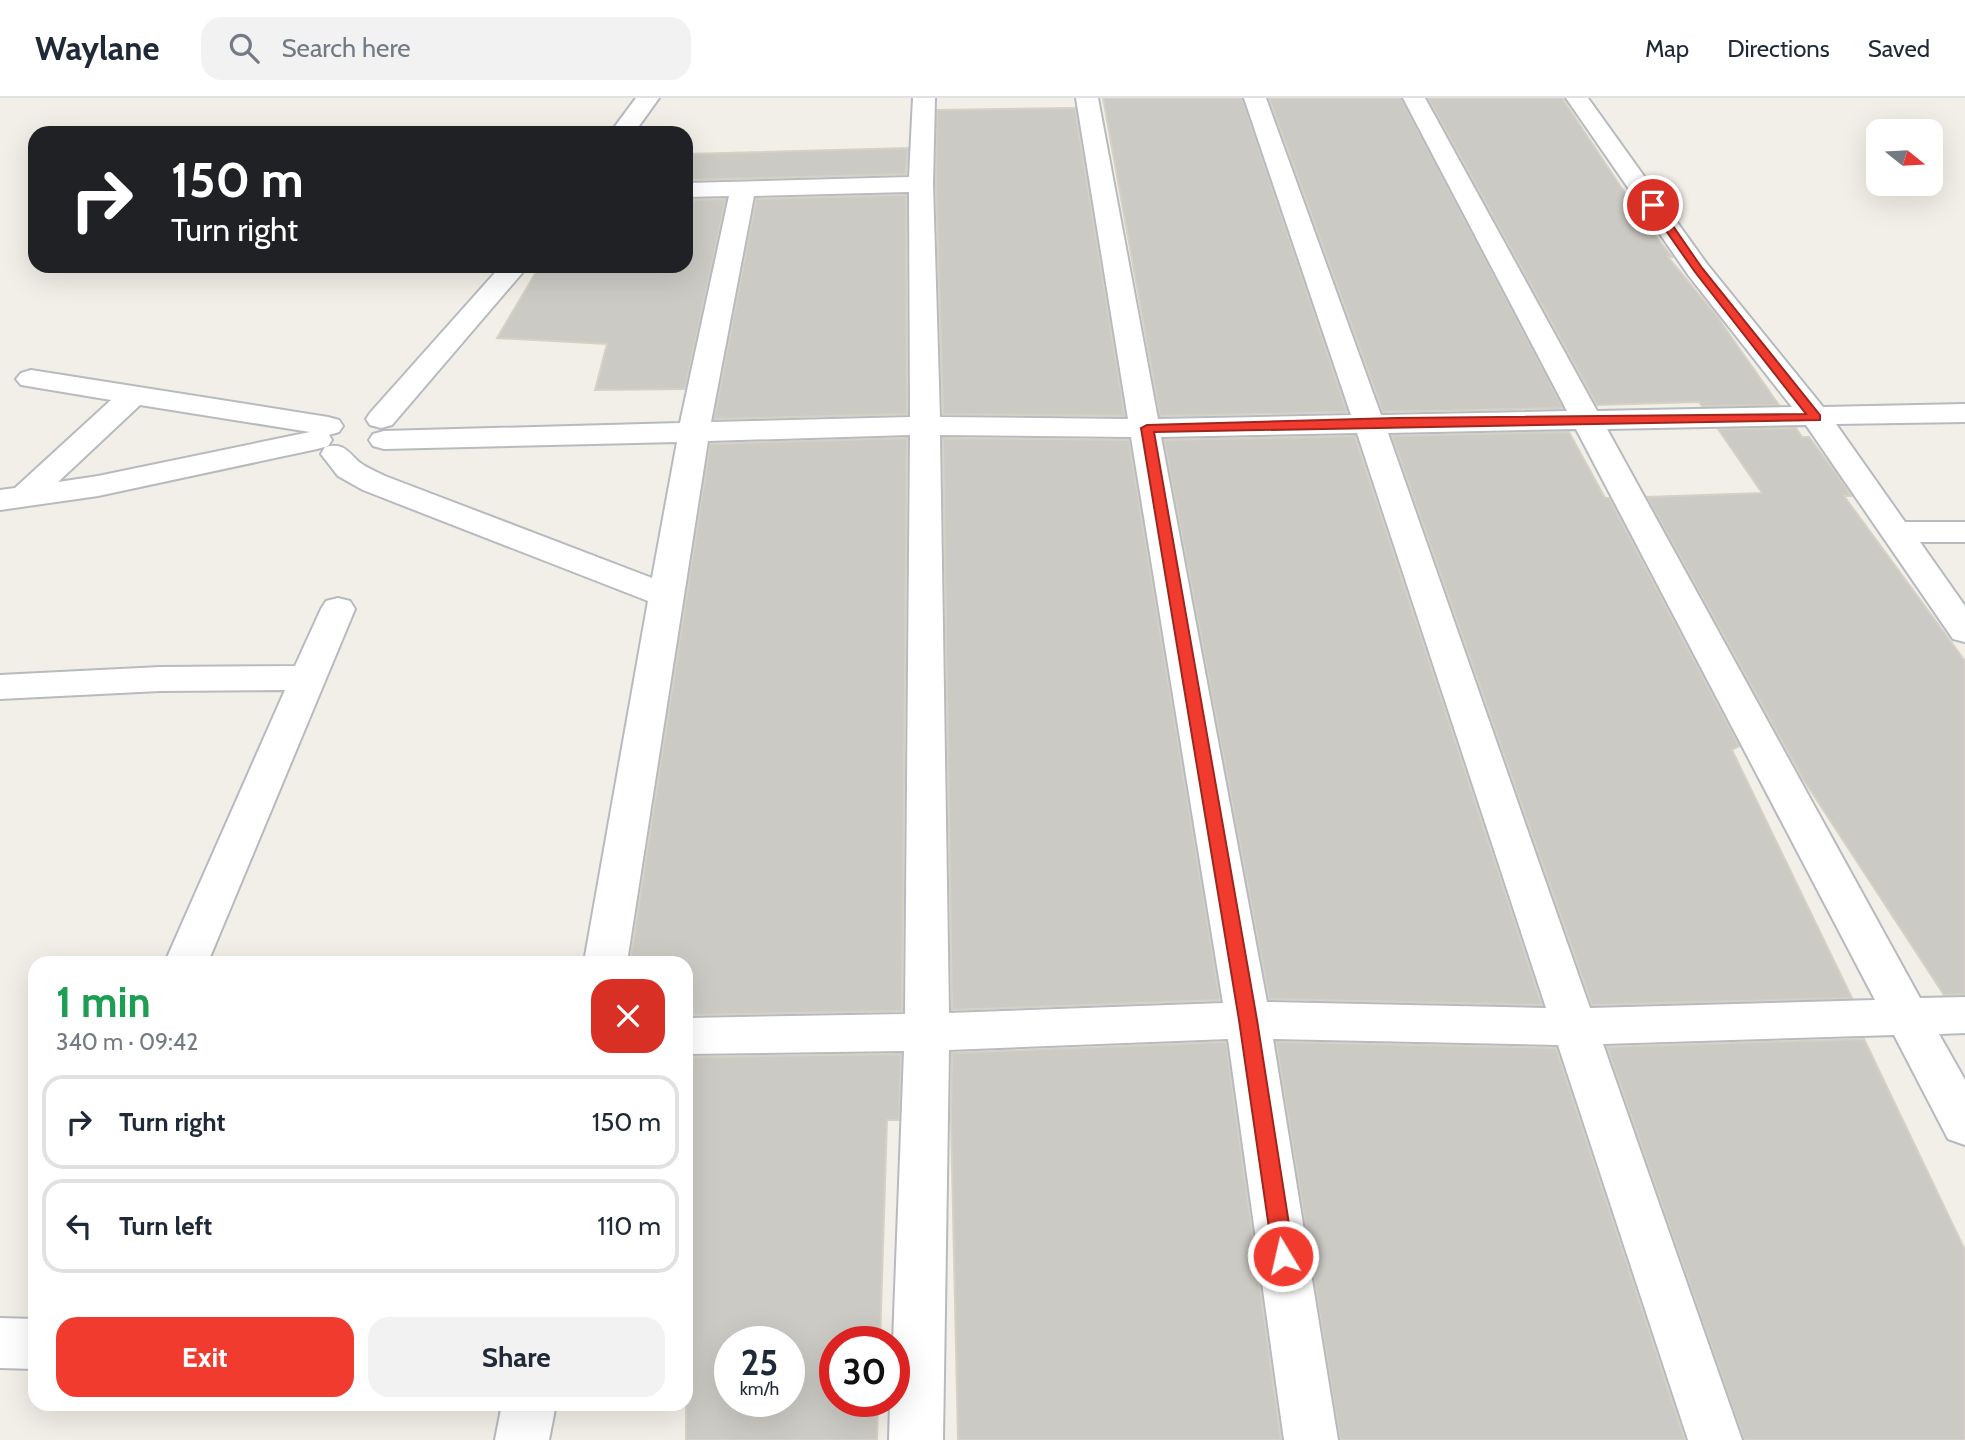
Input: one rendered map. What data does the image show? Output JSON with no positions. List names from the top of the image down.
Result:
{
  "north": "right",
  "page": {
    "header": "Waylane",
    "search": "Search here",
    "nav": ["Map", "Directions", "Saved"],
    "turn": ["150 m", "Turn right"],
    "heading": ["1 min", "340 m · 09:42"],
    "list": [
      {
        "name": "Turn right",
        "value": "150 m"
      },
      {
        "name": "Turn left",
        "value": "110 m"
      }
    ],
    "buttons": ["Exit", "Share"],
    "speed": "25 km/h",
    "limit": "30"
  }
}
